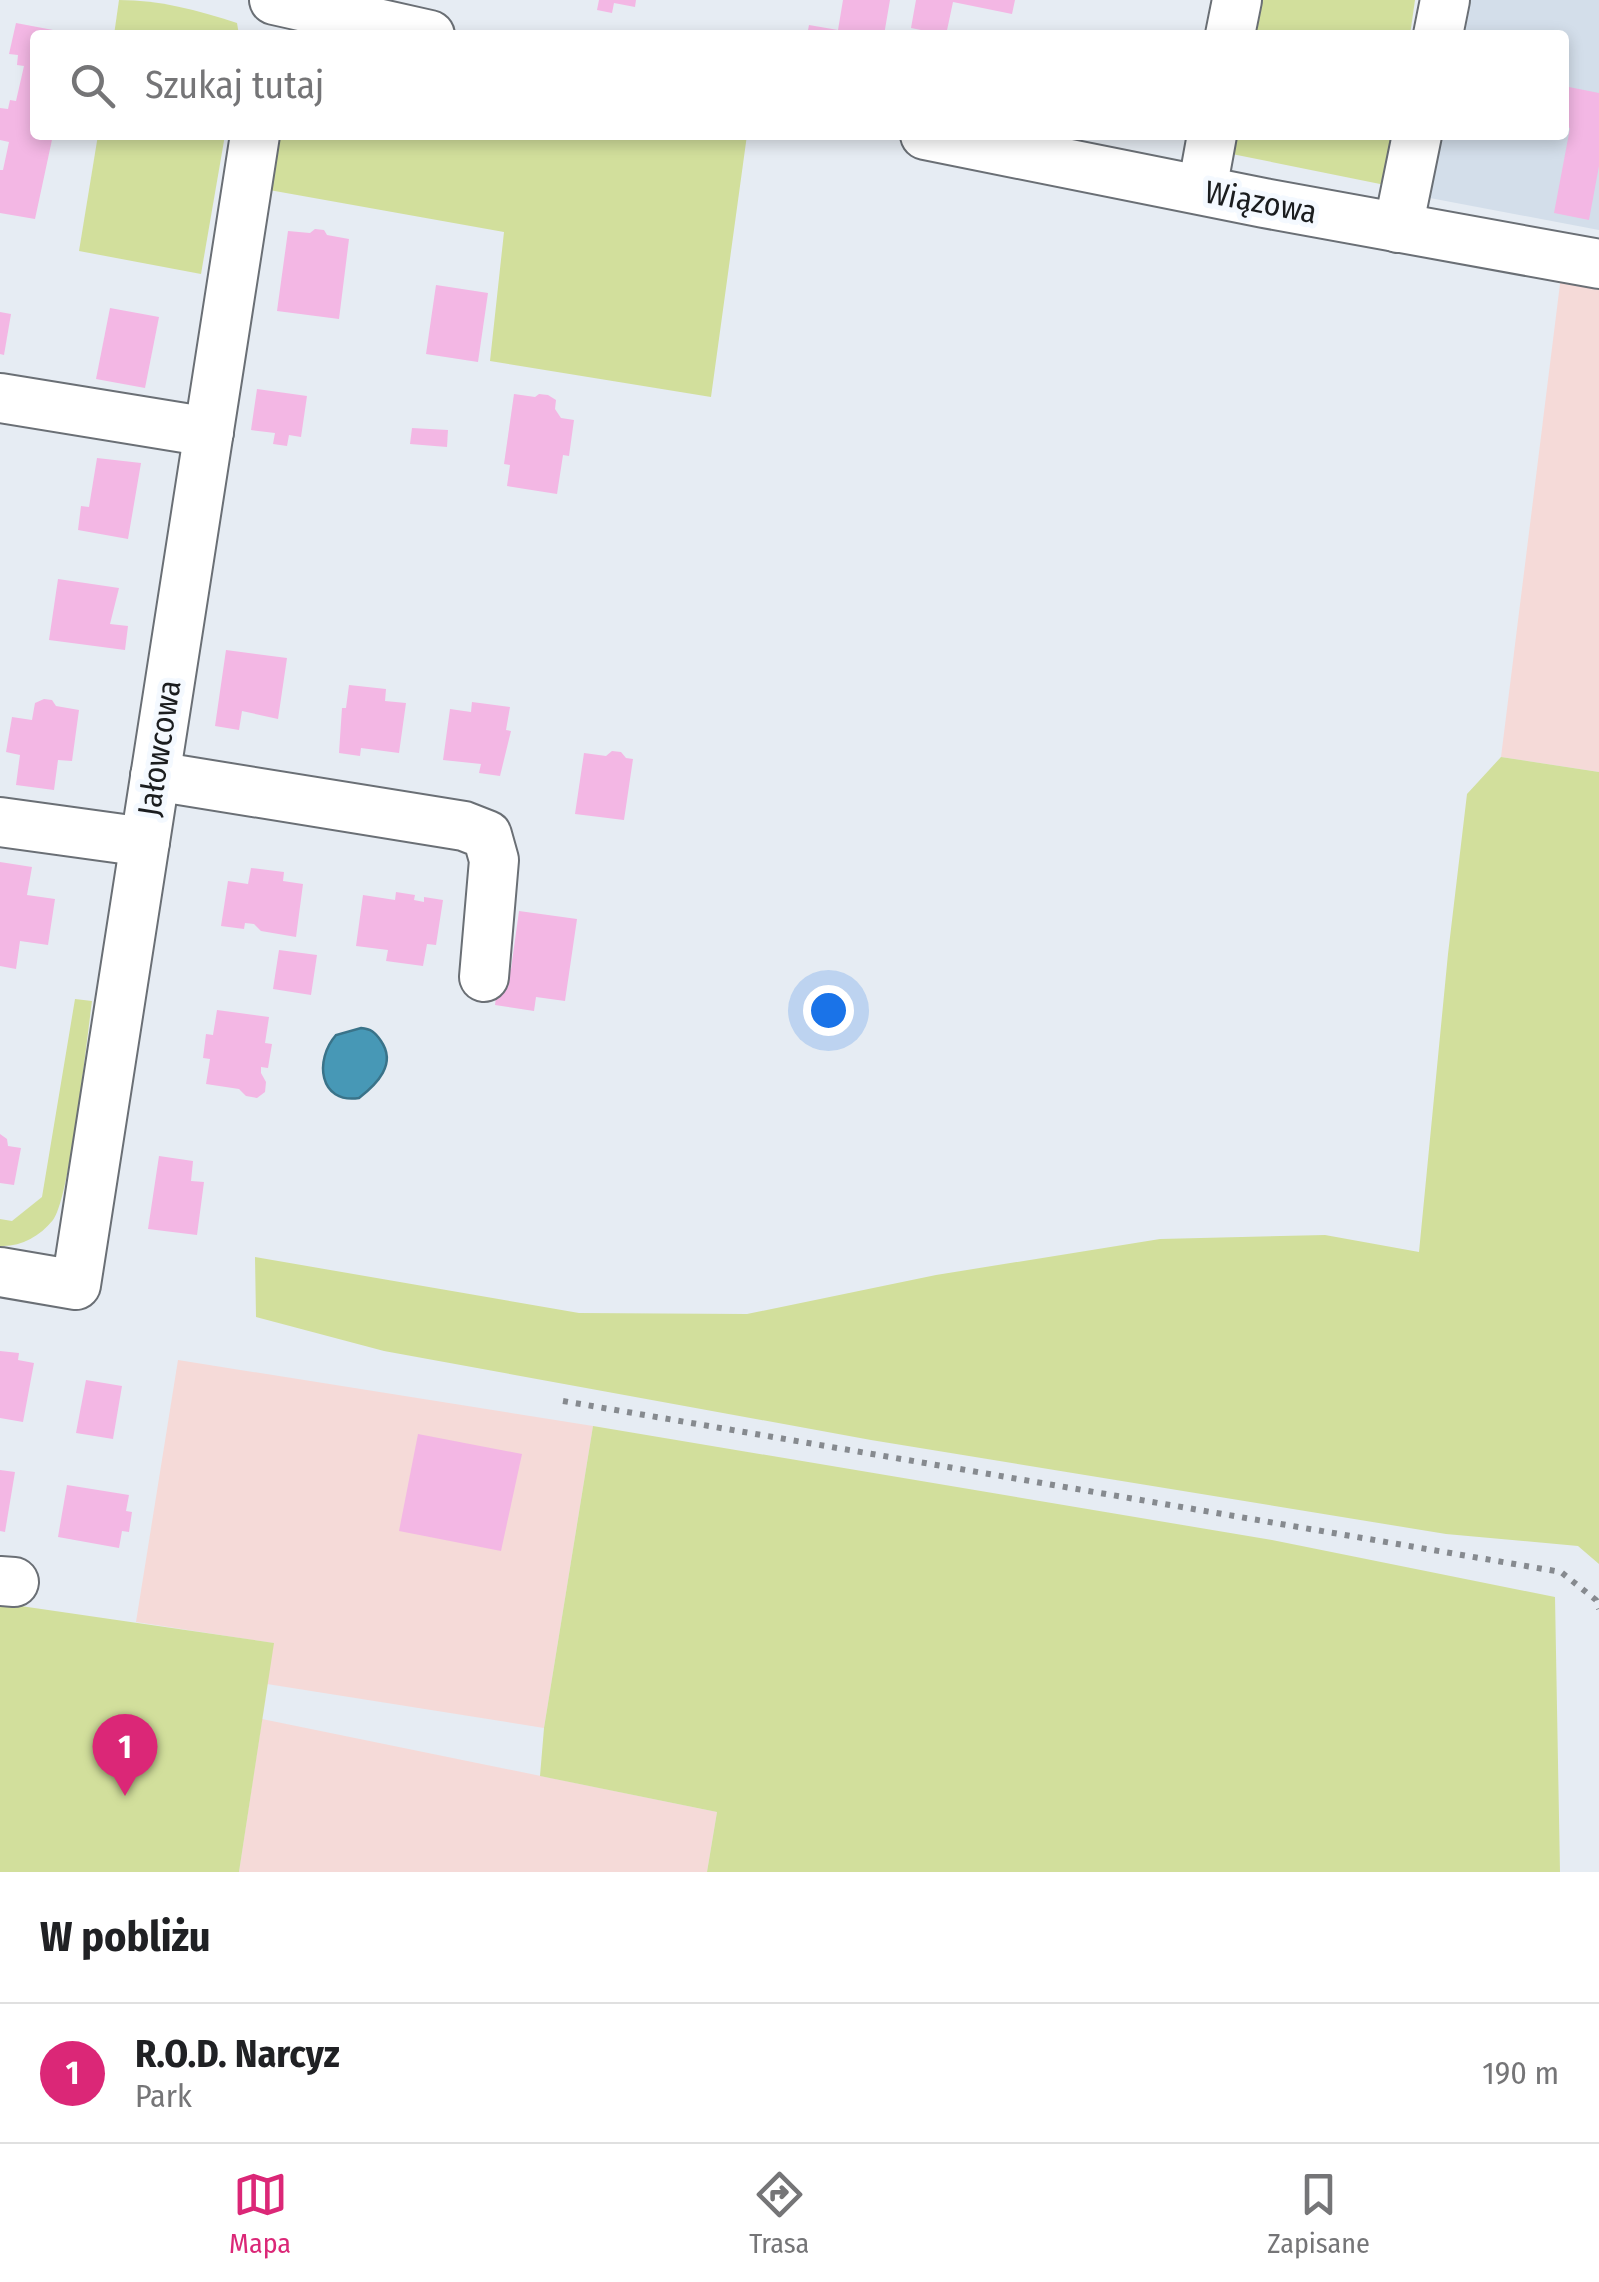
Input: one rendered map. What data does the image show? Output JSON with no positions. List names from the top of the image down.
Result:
{
  "streets": {
    "street": ["Wiązowa", "Jałowcowa"]
  },
  "page": {
    "search": "Szukaj tutaj",
    "pins": "1",
    "heading": "W pobliżu",
    "list": [
      {
        "mark": "1",
        "name": "R.O.D. Narcyz",
        "note": "Park",
        "value": "190 m"
      }
    ],
    "nav": ["Mapa", "Trasa", "Zapisane"]
  }
}
